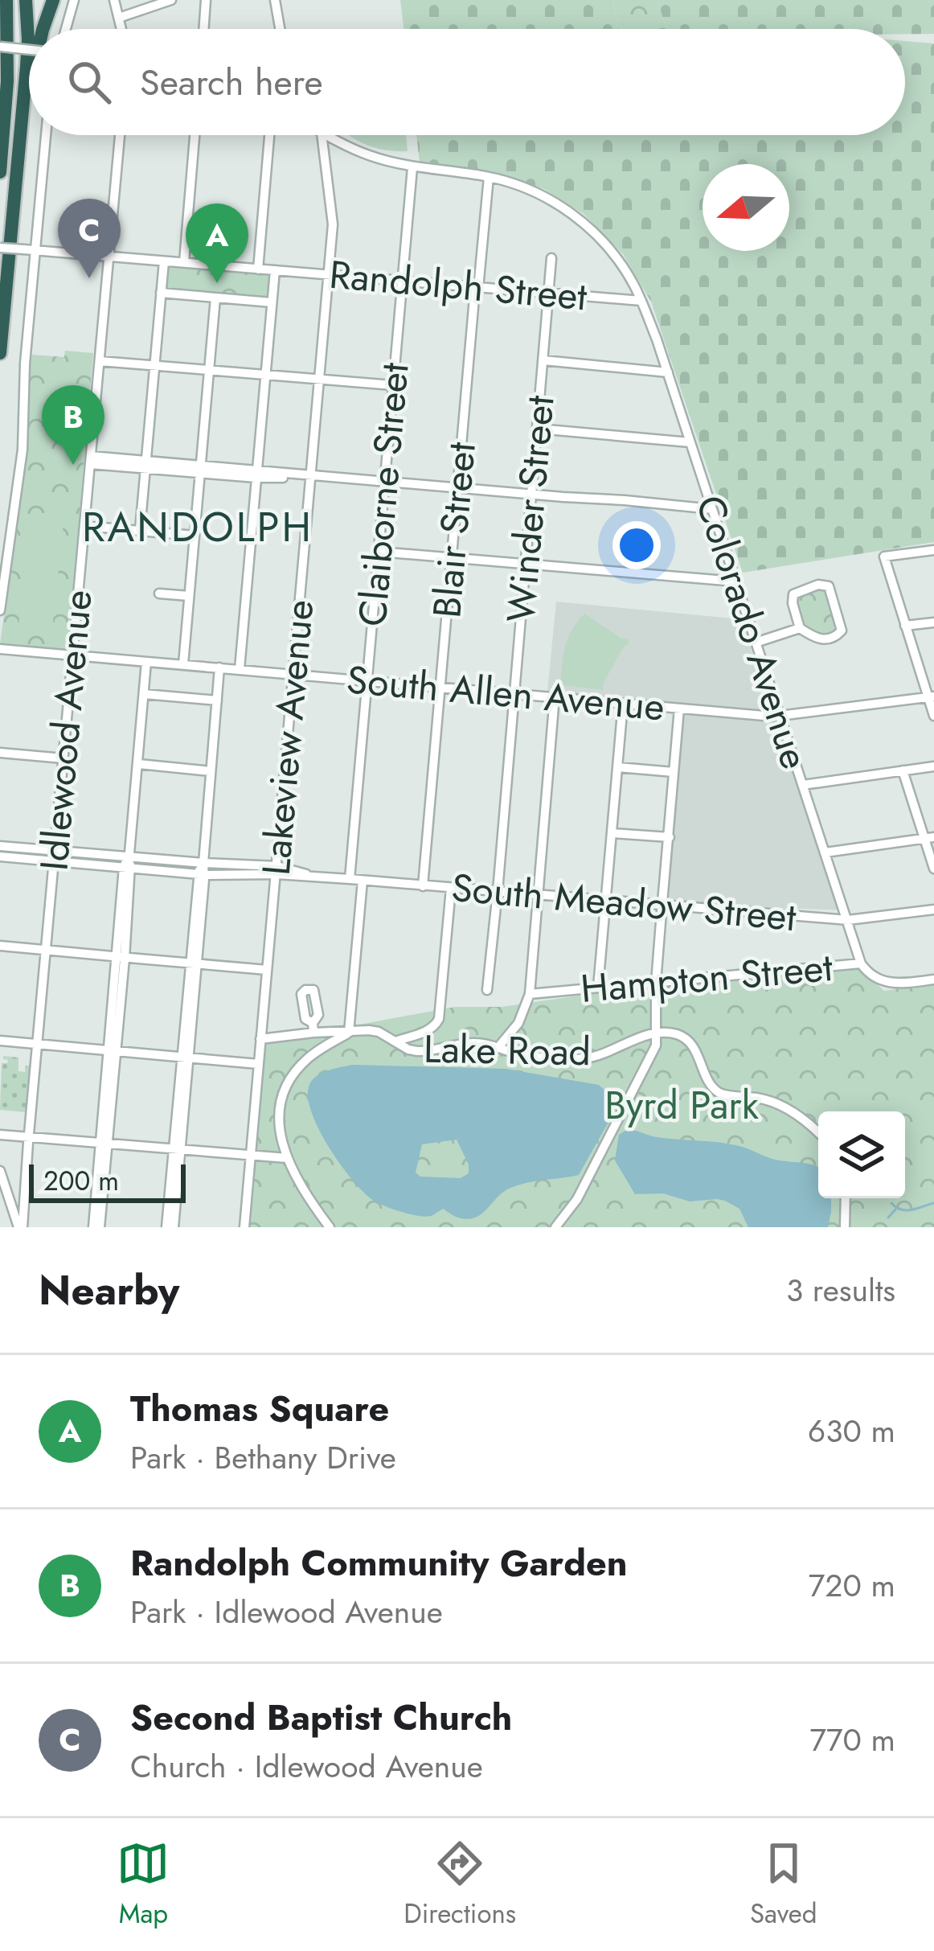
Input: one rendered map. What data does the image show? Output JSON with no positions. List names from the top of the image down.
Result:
{
  "streets": {
    "street": [
      "Randolph Street",
      "Claiborne Street",
      "Winder Street",
      "Blair Street",
      "Colorado Avenue",
      "South Allen Avenue",
      "Idlewood Avenue",
      "Lakeview Avenue",
      "South Meadow Street",
      "Hampton Street",
      "Lake Road"
    ]
  },
  "crossings": [
    ["Randolph Street", "Claiborne Street"],
    ["Randolph Street", "Winder Street"],
    ["Randolph Street", "Blair Street"],
    ["Randolph Street", "Colorado Avenue"],
    ["Randolph Street", "Idlewood Avenue"],
    ["Randolph Street", "Lakeview Avenue"],
    ["Claiborne Street", "Colorado Avenue"],
    ["Claiborne Street", "South Allen Avenue"],
    ["Claiborne Street", "South Meadow Street"],
    ["Winder Street", "South Allen Avenue"],
    ["Winder Street", "South Meadow Street"],
    ["Blair Street", "Colorado Avenue"],
    ["Blair Street", "South Allen Avenue"],
    ["Blair Street", "South Meadow Street"],
    ["Colorado Avenue", "South Allen Avenue"],
    ["Colorado Avenue", "South Meadow Street"],
    ["Colorado Avenue", "Hampton Street"],
    ["South Allen Avenue", "Idlewood Avenue"],
    ["South Allen Avenue", "Lakeview Avenue"],
    ["Idlewood Avenue", "South Meadow Street"],
    ["Lakeview Avenue", "South Meadow Street"],
    ["Lakeview Avenue", "Lake Road"]
  ],
  "districts": ["RANDOLPH"],
  "parks": ["Byrd Park"],
  "scale_bar": "200 m",
  "north": "left",
  "page": {
    "search": "Search here",
    "pins": ["C", "A", "B"],
    "scale": "200 m",
    "heading": ["Nearby", "3 results"],
    "list": [
      {
        "mark": "A",
        "name": "Thomas Square",
        "note": "Park · Bethany Drive",
        "value": "630 m"
      },
      {
        "mark": "B",
        "name": "Randolph Community Garden",
        "note": "Park · Idlewood Avenue",
        "value": "720 m"
      },
      {
        "mark": "C",
        "name": "Second Baptist Church",
        "note": "Church · Idlewood Avenue",
        "value": "770 m"
      }
    ],
    "nav": ["Map", "Directions", "Saved"]
  }
}
